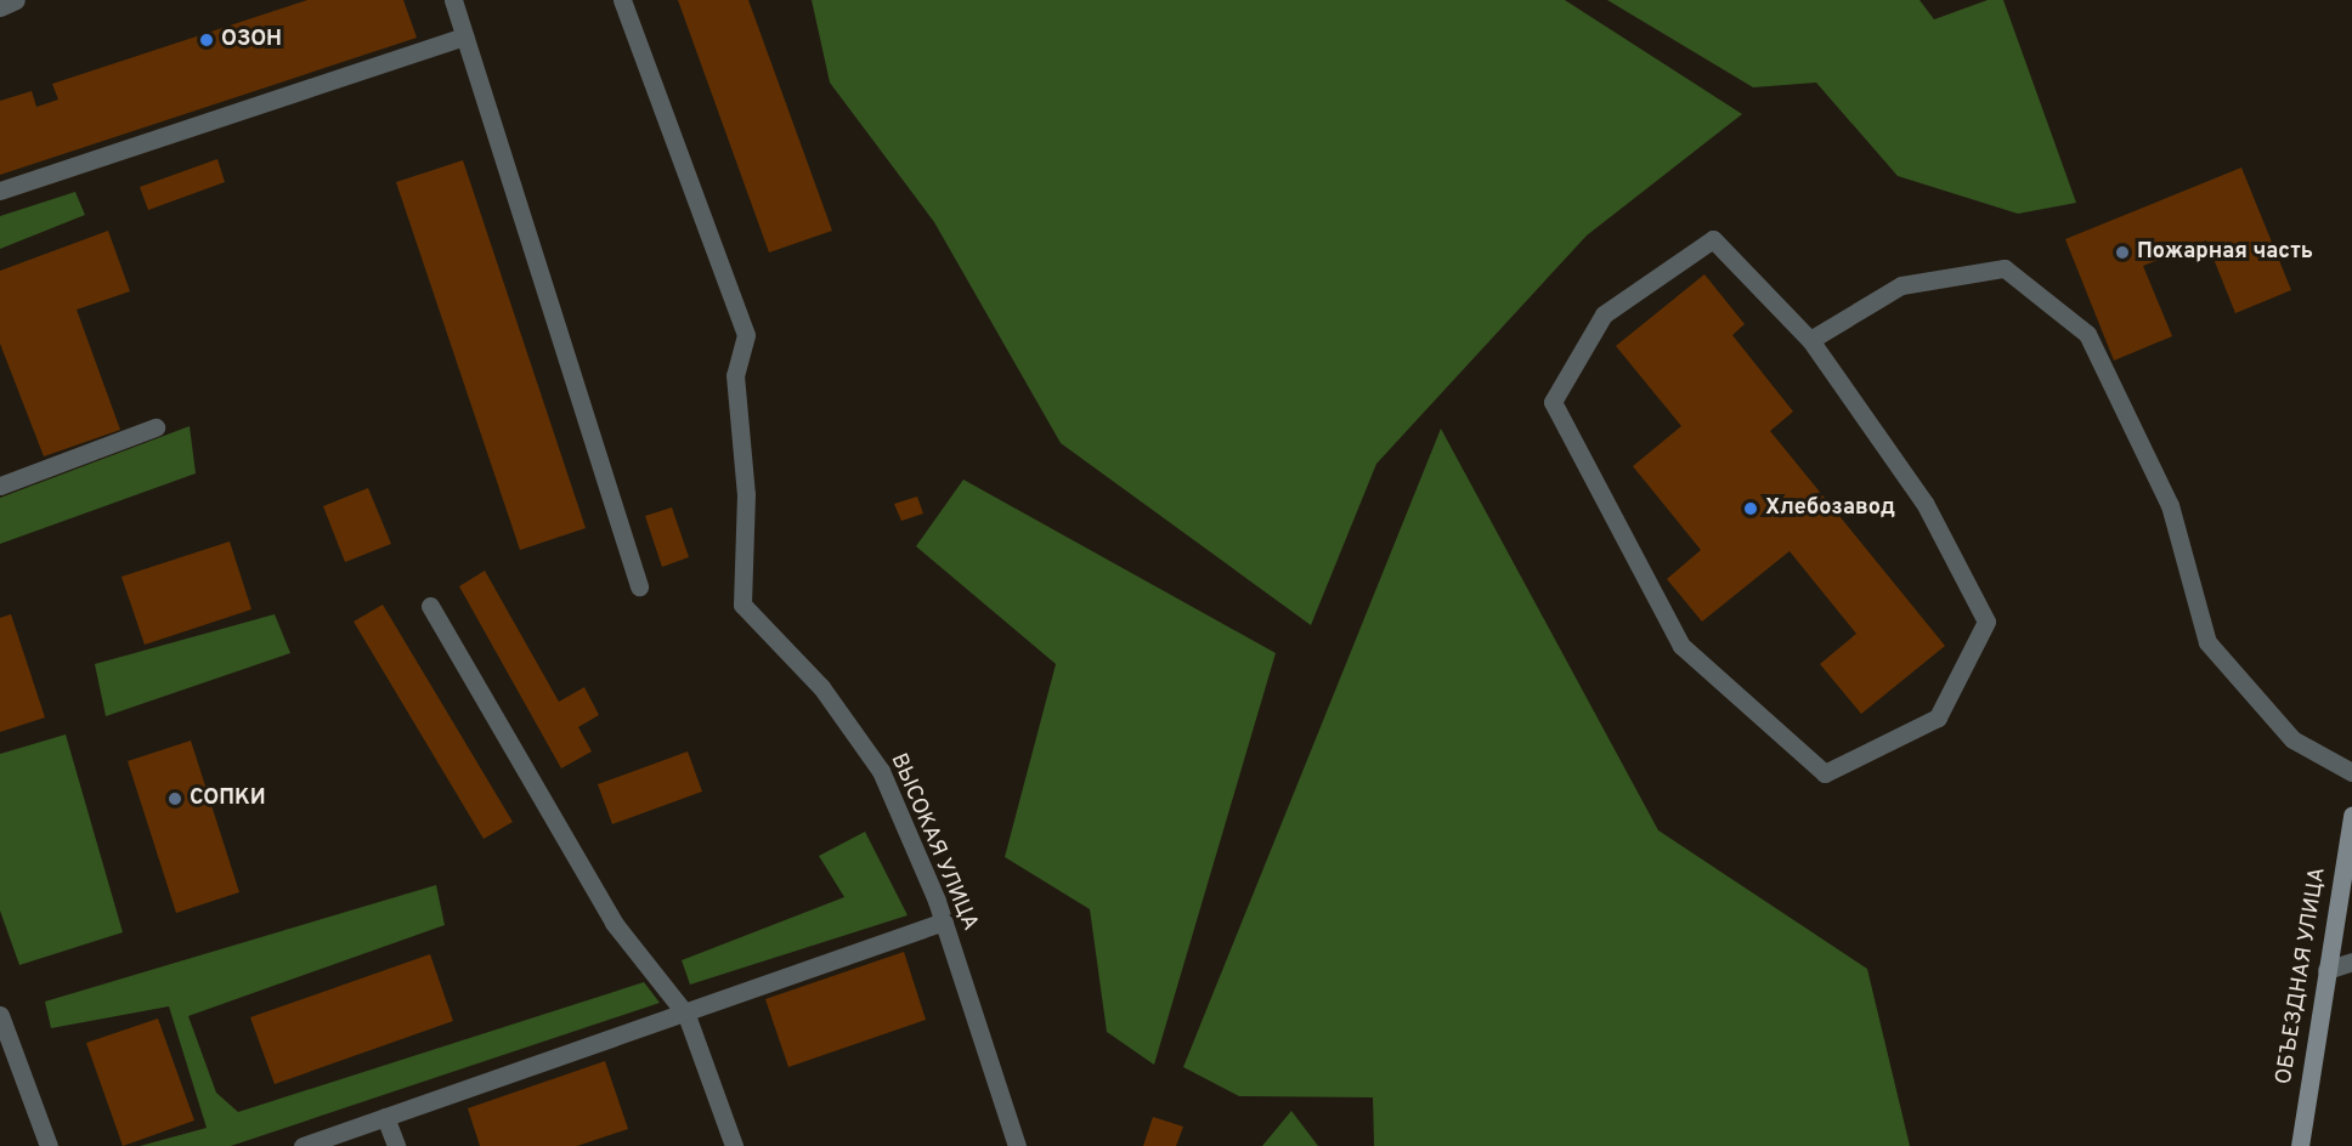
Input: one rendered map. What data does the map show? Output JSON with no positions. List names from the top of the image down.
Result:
{
  "streets": {
    "main road": ["ОБЪЕЗДНАЯ УЛИЦА"],
    "street": ["ВЫСОКАЯ УЛИЦА"]
  },
  "places": [
    "ОЗОН",
    "Пожарная часть",
    "Хлебозавод",
    "СОПКИ"
  ]
}
